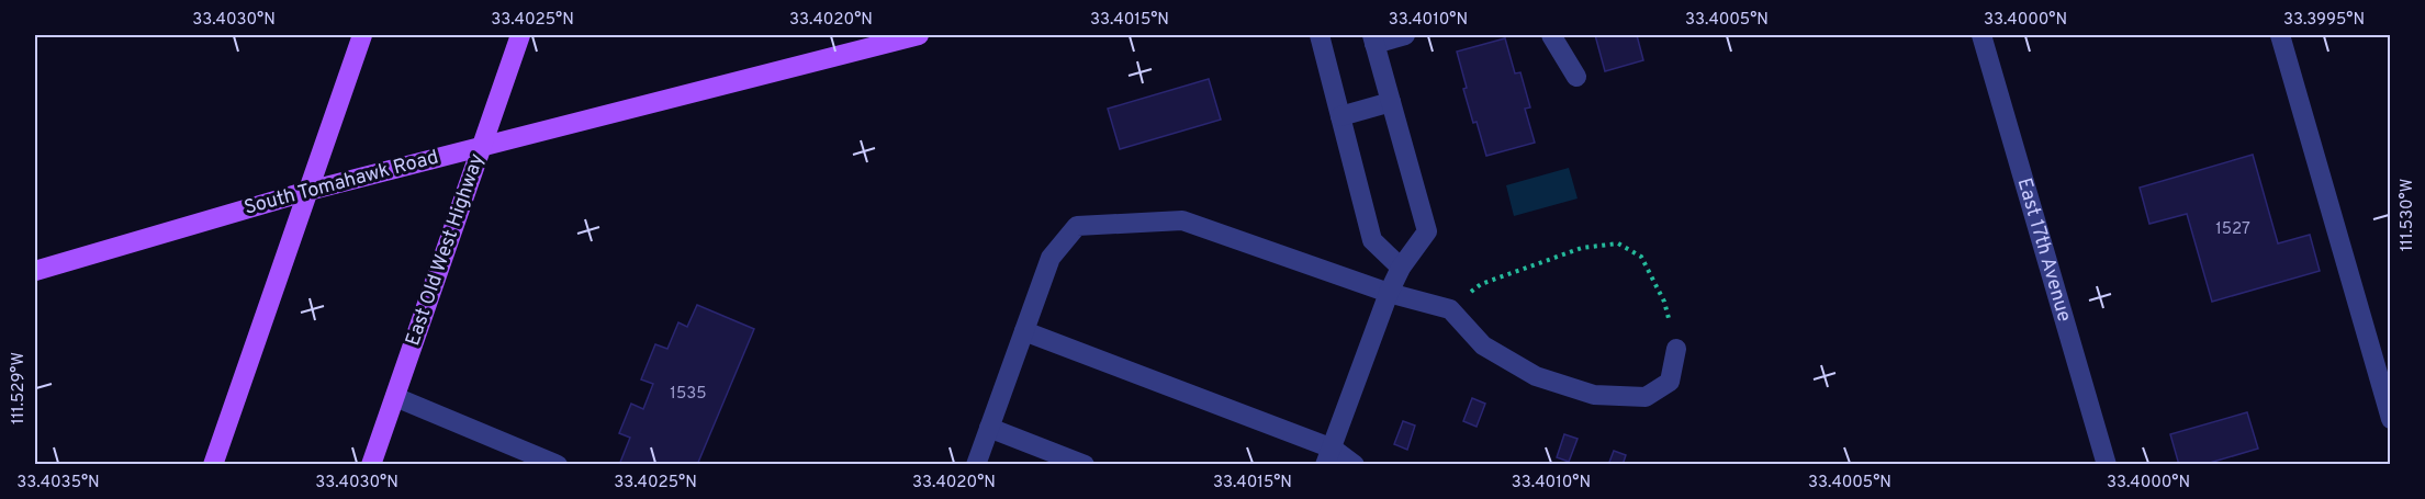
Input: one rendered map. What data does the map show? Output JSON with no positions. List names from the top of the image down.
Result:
{
  "streets": {
    "main road": ["South Tomahawk Road", "East Old West Highway"],
    "street": ["East 17th Avenue"]
  },
  "crossings": [
    ["South Tomahawk Road", "East Old West Highway"]
  ],
  "house_numbers": ["1527", "1535"],
  "coordinates": [
    "33.4030°N",
    "33.4025°N",
    "33.4020°N",
    "33.4015°N",
    "33.4010°N",
    "33.4005°N",
    "33.4000°N",
    "33.3995°N",
    "111.530°W",
    "111.529°W",
    "33.4035°N"
  ]
}
